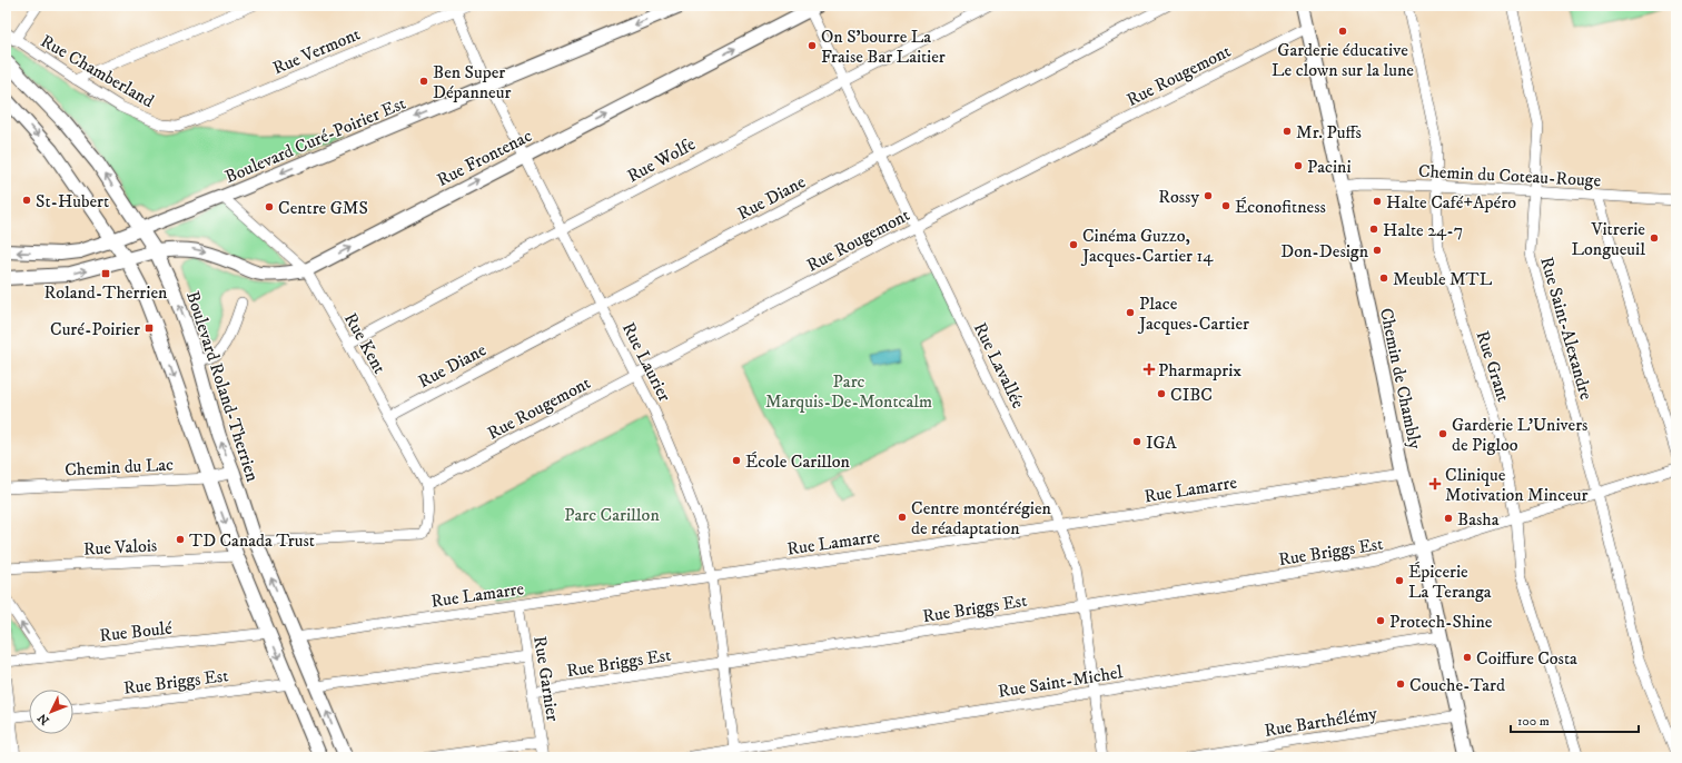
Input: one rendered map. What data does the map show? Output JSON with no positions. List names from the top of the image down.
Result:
{
  "streets": {
    "main road": [
      "Boulevard Curé-Poirier Est",
      "Rue Frontenac",
      "Chemin de Chambly",
      "Boulevard Roland-Therrien"
    ],
    "street": [
      "Rue Vermont",
      "Rue Chamberland",
      "Rue Rougemont",
      "Rue Wolfe",
      "Chemin du Coteau-Rouge",
      "Rue Diane",
      "Rue Saint-Alexandre",
      "Rue Kent",
      "Rue Laurier",
      "Rue Lavallée",
      "Rue Grant",
      "Chemin du Lac",
      "Rue Lamarre",
      "Rue Valois",
      "Rue Briggs Est",
      "Rue Boulé",
      "Rue Garnier",
      "Rue Saint-Michel",
      "Rue Barthélémy"
    ]
  },
  "crossings": [
    ["Rue Vermont", "Rue Chamberland"],
    ["Rue Vermont", "Rue Laurier"],
    ["Rue Rougemont", "Rue Kent"],
    ["Rue Rougemont", "Rue Laurier"],
    ["Rue Rougemont", "Rue Lavallée"],
    ["Rue Rougemont", "Chemin de Chambly"],
    ["Boulevard Curé-Poirier Est", "Rue Kent"],
    ["Boulevard Curé-Poirier Est", "Rue Laurier"],
    ["Boulevard Curé-Poirier Est", "Boulevard Roland-Therrien"],
    ["Rue Frontenac", "Rue Kent"],
    ["Rue Frontenac", "Rue Laurier"],
    ["Rue Frontenac", "Rue Lavallée"],
    ["Rue Frontenac", "Boulevard Roland-Therrien"],
    ["Rue Wolfe", "Rue Kent"],
    ["Rue Wolfe", "Rue Laurier"],
    ["Rue Wolfe", "Rue Lavallée"],
    ["Chemin du Coteau-Rouge", "Rue Saint-Alexandre"],
    ["Chemin du Coteau-Rouge", "Rue Grant"],
    ["Chemin du Coteau-Rouge", "Chemin de Chambly"],
    ["Rue Diane", "Rue Kent"],
    ["Rue Diane", "Rue Laurier"],
    ["Rue Diane", "Rue Lavallée"],
    ["Rue Saint-Alexandre", "Rue Briggs Est"],
    ["Rue Kent", "Boulevard Roland-Therrien"],
    ["Rue Laurier", "Rue Lamarre"],
    ["Rue Laurier", "Rue Briggs Est"],
    ["Rue Laurier", "Rue Saint-Michel"],
    ["Rue Lavallée", "Rue Lamarre"],
    ["Rue Lavallée", "Rue Briggs Est"],
    ["Rue Lavallée", "Rue Saint-Michel"],
    ["Rue Grant", "Rue Briggs Est"],
    ["Chemin de Chambly", "Rue Lamarre"],
    ["Chemin de Chambly", "Rue Briggs Est"],
    ["Chemin de Chambly", "Rue Saint-Michel"],
    ["Chemin de Chambly", "Rue Barthélémy"],
    ["Boulevard Roland-Therrien", "Chemin du Lac"],
    ["Boulevard Roland-Therrien", "Rue Lamarre"],
    ["Rue Lamarre", "Rue Garnier"],
    ["Rue Briggs Est", "Rue Garnier"]
  ],
  "one_way": ["Boulevard Curé-Poirier Est", "Rue Frontenac"],
  "parks": ["Parc Marquis-De-Montcalm", "Parc Carillon"],
  "places": {
    "other": [
      "Garderie éducative Le clown sur la lune",
      "On S'bourre La Fraise Bar Laitier",
      "Ben Super Dépanneur",
      "Mr. Puffs",
      "Pacini",
      "Rossy",
      "St-Hubert",
      "Halte Café+Apéro",
      "Éconofitness",
      "Centre GMS",
      "Halte 24-7",
      "Vitrerie Longueuil",
      "Cinéma Guzzo, Jacques-Cartier 14",
      "Don-Design",
      "Meuble MTL",
      "Place Jacques-Cartier",
      "CIBC",
      "Garderie L'Univers de Pigloo",
      "IGA",
      "École Carillon",
      "Centre montérégien de réadaptation",
      "Basha",
      "TD Canada Trust",
      "Épicerie La Teranga",
      "Protech-Shine",
      "Coiffure Costa",
      "Couche-Tard"
    ],
    "transit": ["Roland-Therrien", "Curé-Poirier"],
    "health": ["Pharmaprix", "Clinique Motivation Minceur"]
  },
  "scale_bar": "100 m",
  "north": "bottom left"
}
